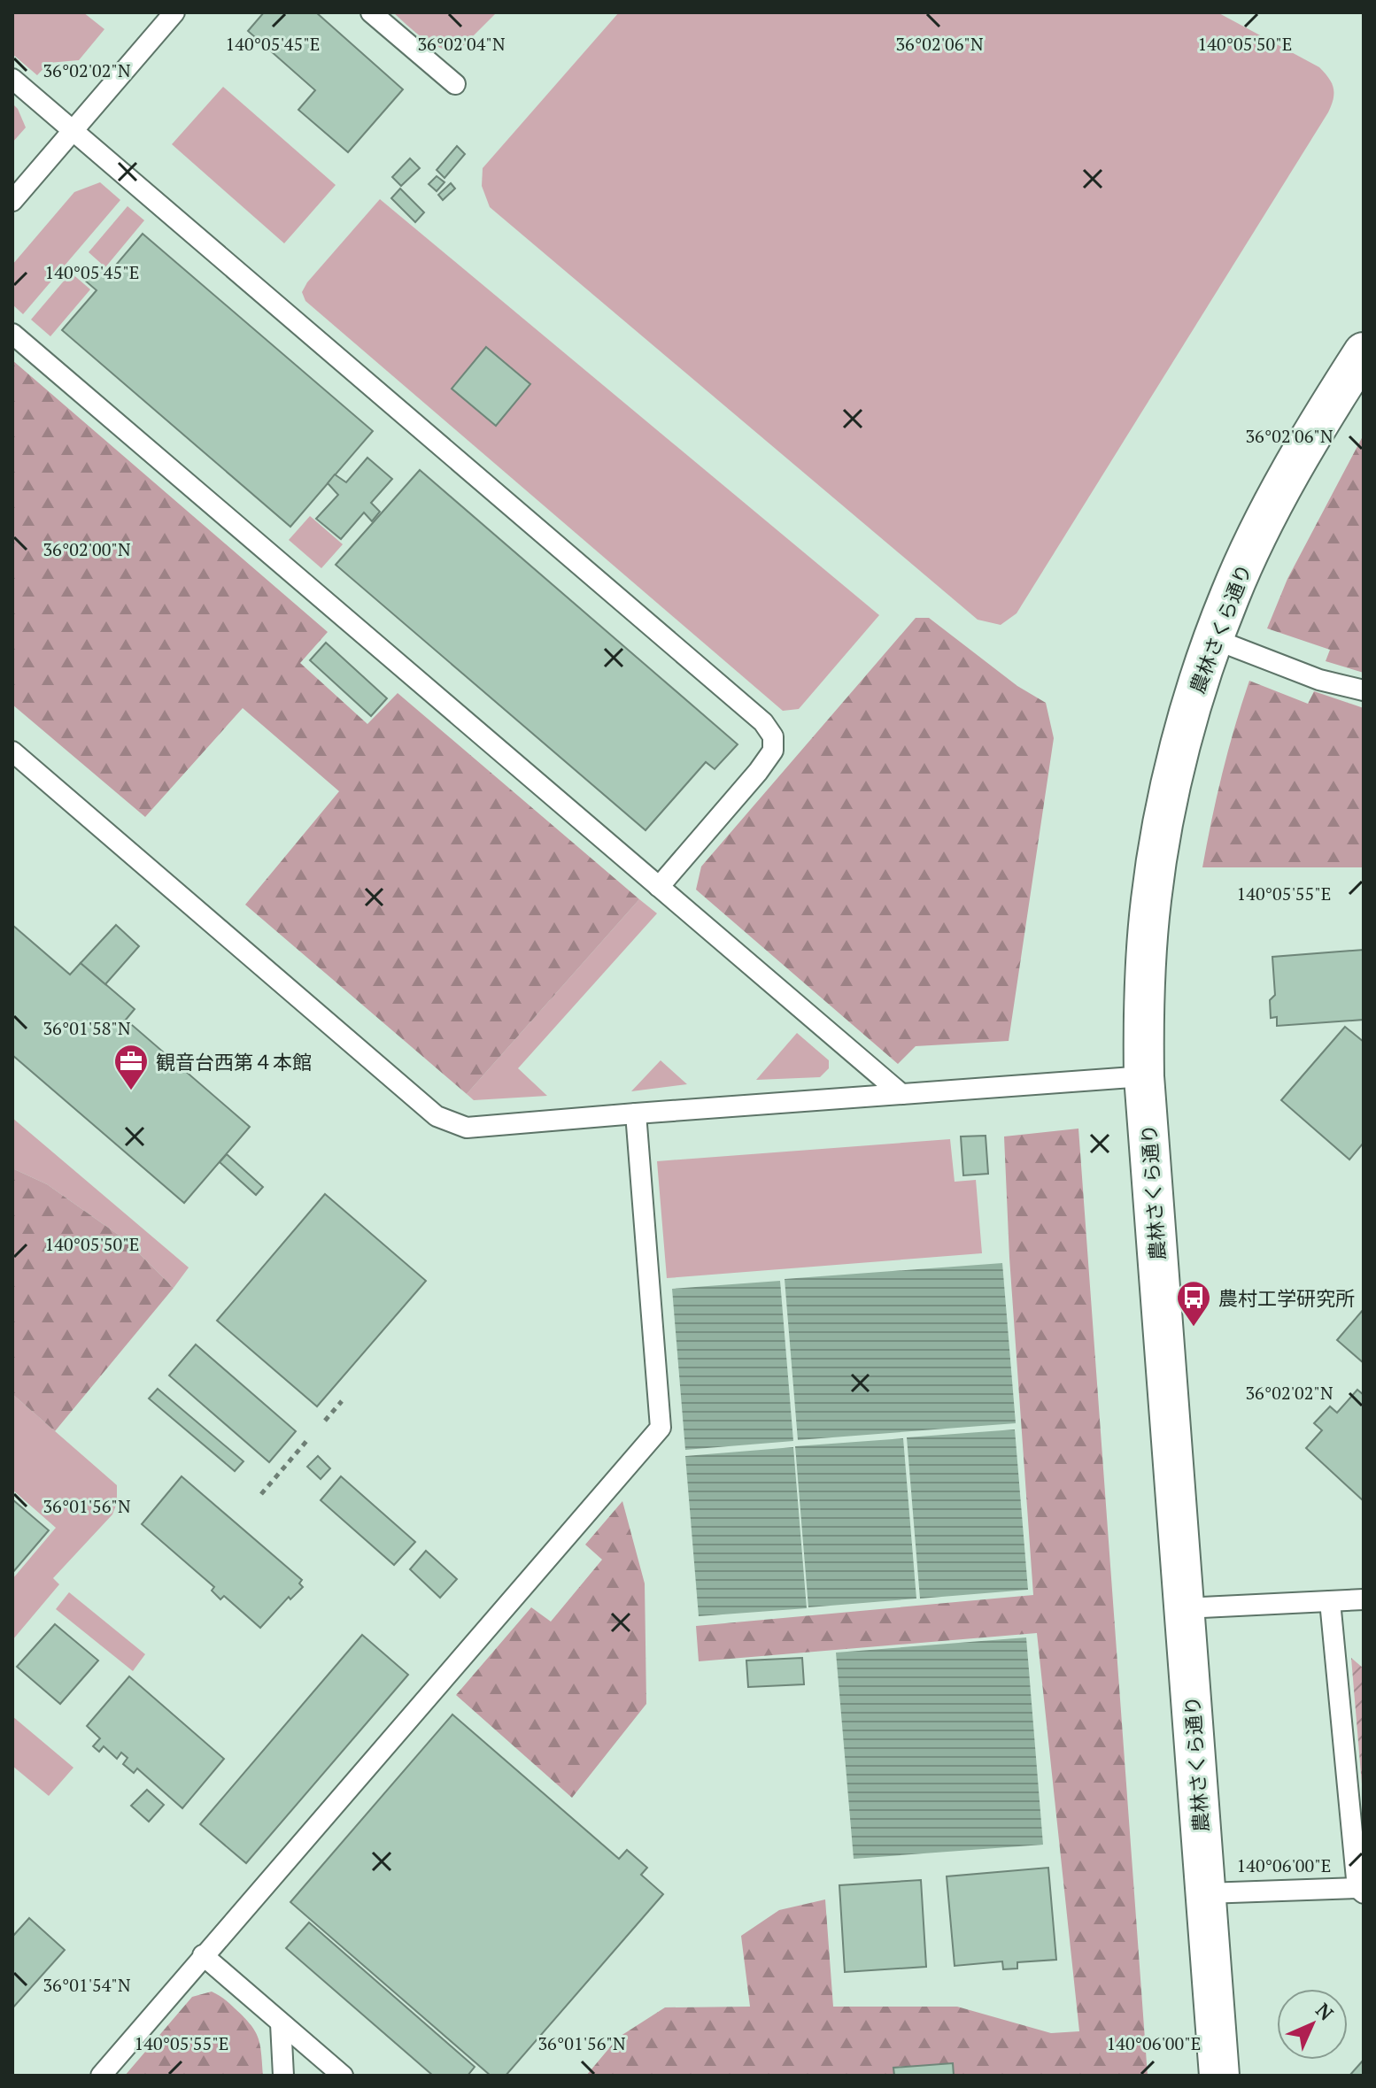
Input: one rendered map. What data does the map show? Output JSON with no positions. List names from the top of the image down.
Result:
{
  "streets": {
    "street": ["農林さくら通り"]
  },
  "places": {
    "office": ["観音台西第４本館"],
    "bus stop": ["農村工学研究所"]
  },
  "north": "top right",
  "coordinates": [
    "140°05'45\"E",
    "36°02'04\"N",
    "36°02'06\"N",
    "140°05'50\"E",
    "36°02'02\"N",
    "36°02'00\"N",
    "140°05'55\"E",
    "36°01'58\"N",
    "36°01'56\"N",
    "140°06'00\"E",
    "36°01'54\"N"
  ]
}
